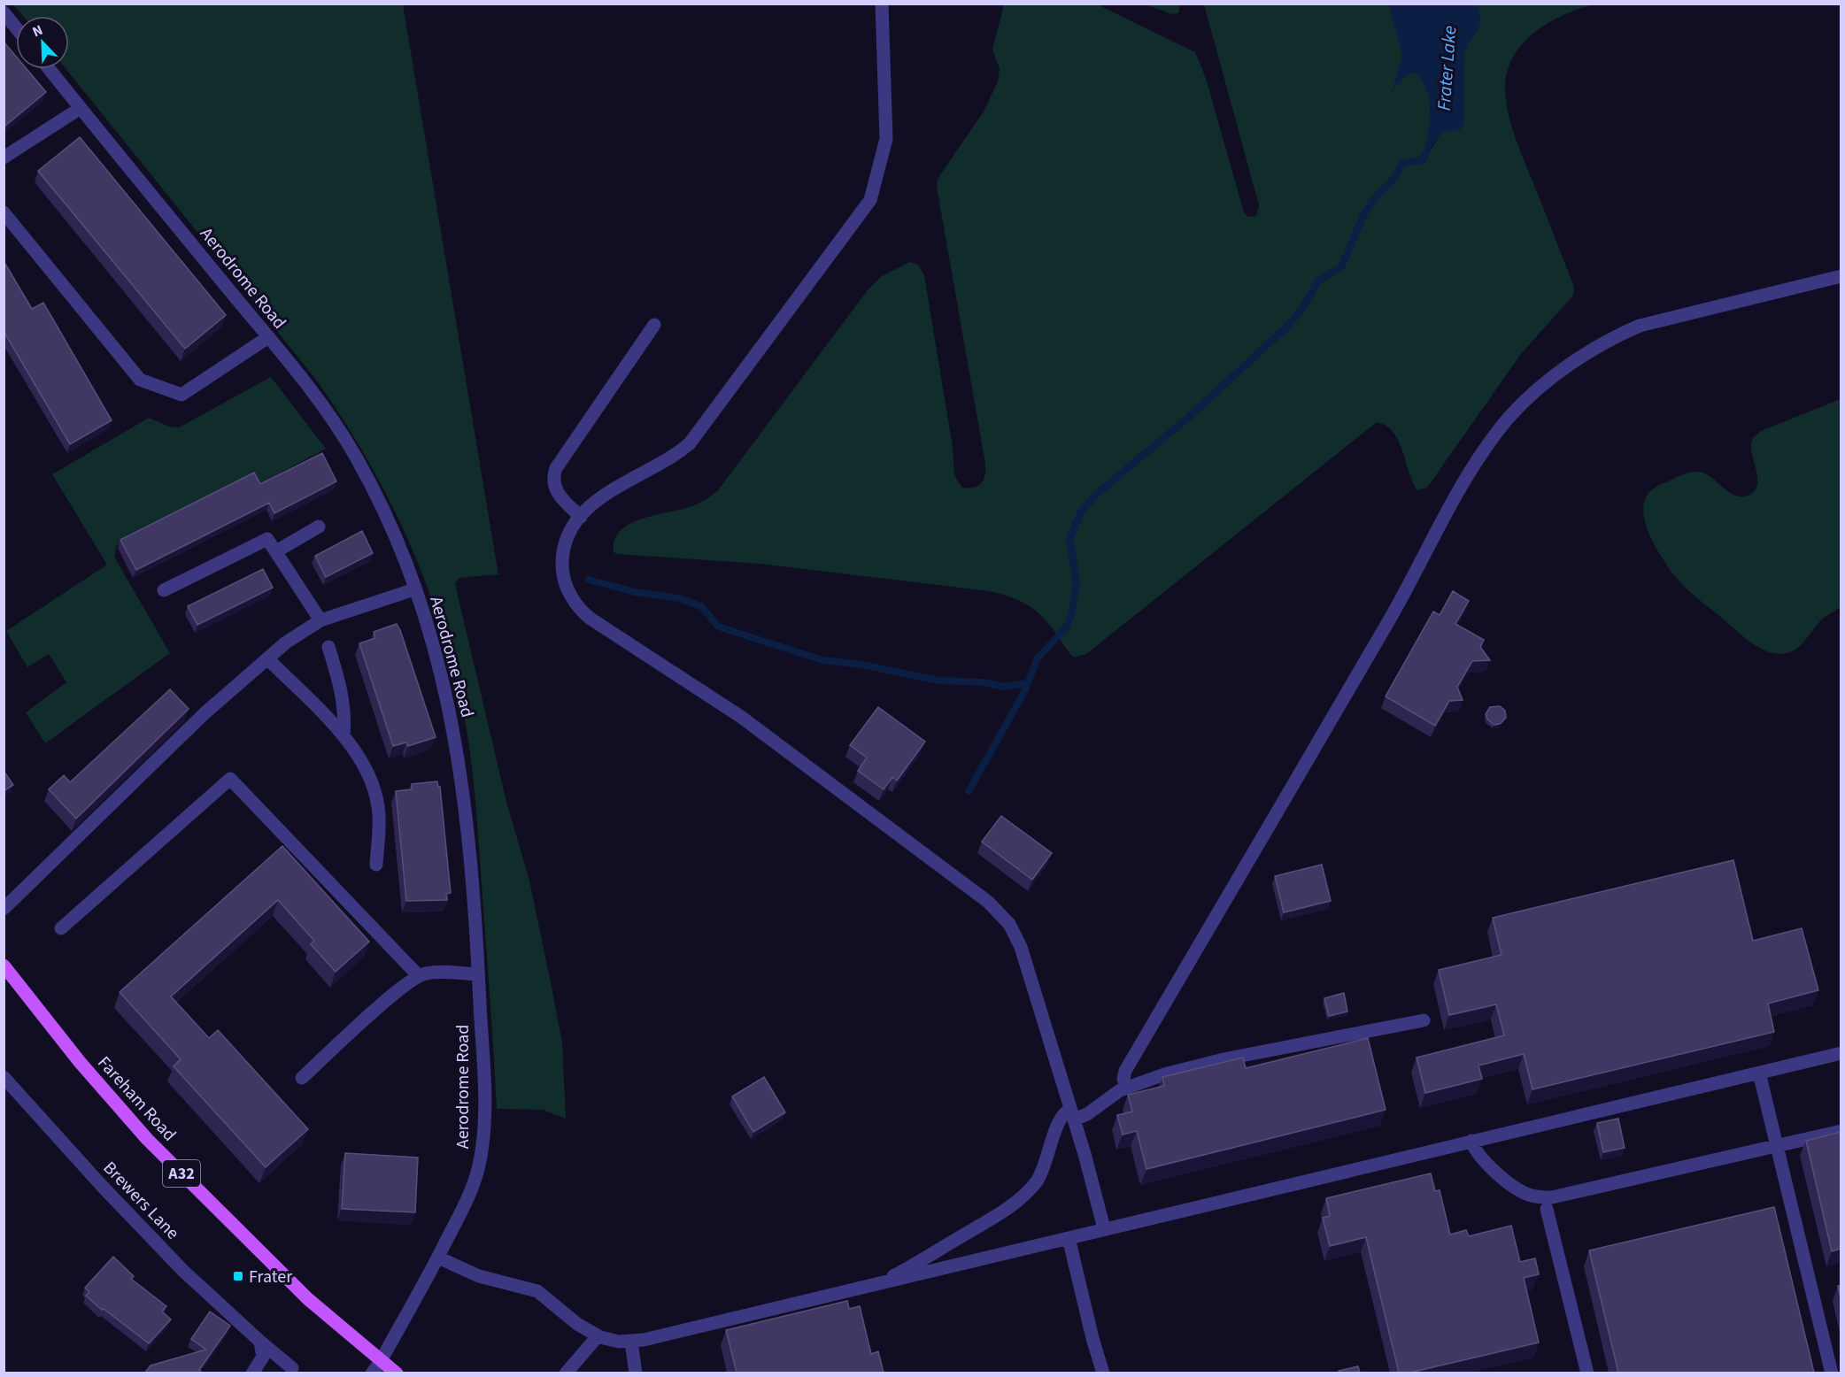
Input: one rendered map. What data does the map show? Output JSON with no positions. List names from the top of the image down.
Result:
{
  "streets": {
    "main road": ["Fareham Road", "A32"],
    "street": ["Aerodrome Road", "Brewers Lane"]
  },
  "crossings": [
    ["Aerodrome Road", "Fareham Road"]
  ],
  "water": ["Frater Lake"],
  "places": {
    "transit": ["Frater"]
  },
  "north": "top left"
}
